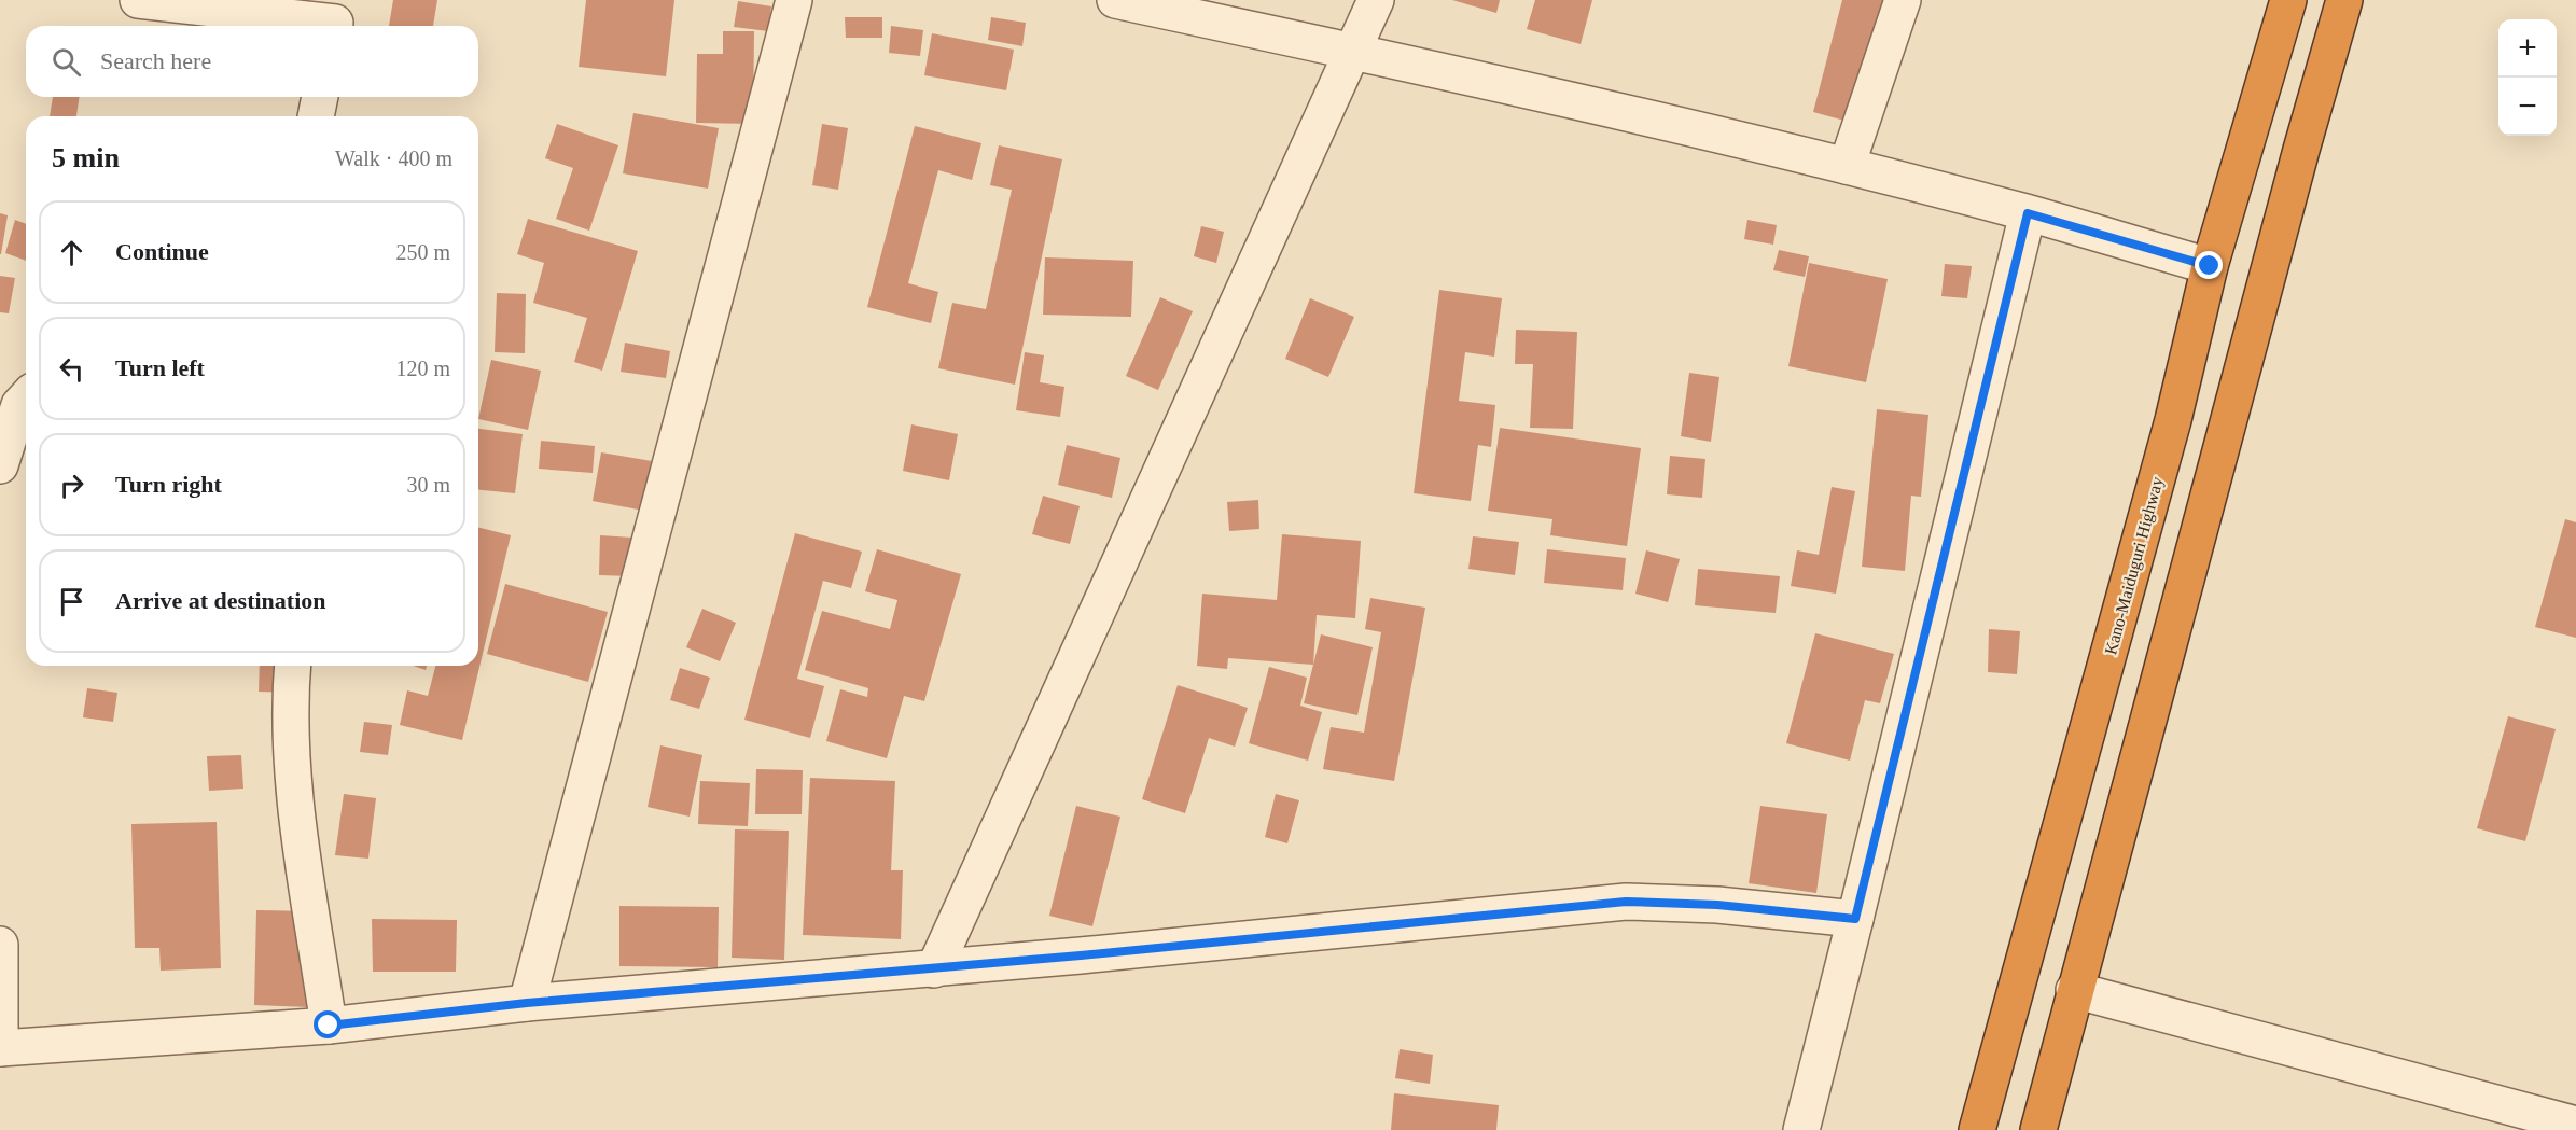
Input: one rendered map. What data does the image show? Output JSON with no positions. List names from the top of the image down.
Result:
{
  "streets": {
    "highway": ["Kano-Maiduguri Highway"]
  },
  "page": {
    "map_buttons": ["+", "−"],
    "search": "Search here",
    "heading": ["5 min", "Walk · 400 m"],
    "list": [
      ["Continue", "250 m"],
      ["Turn left", "120 m"],
      ["Turn right", "30 m"],
      "Arrive at destination"
    ]
  }
}
